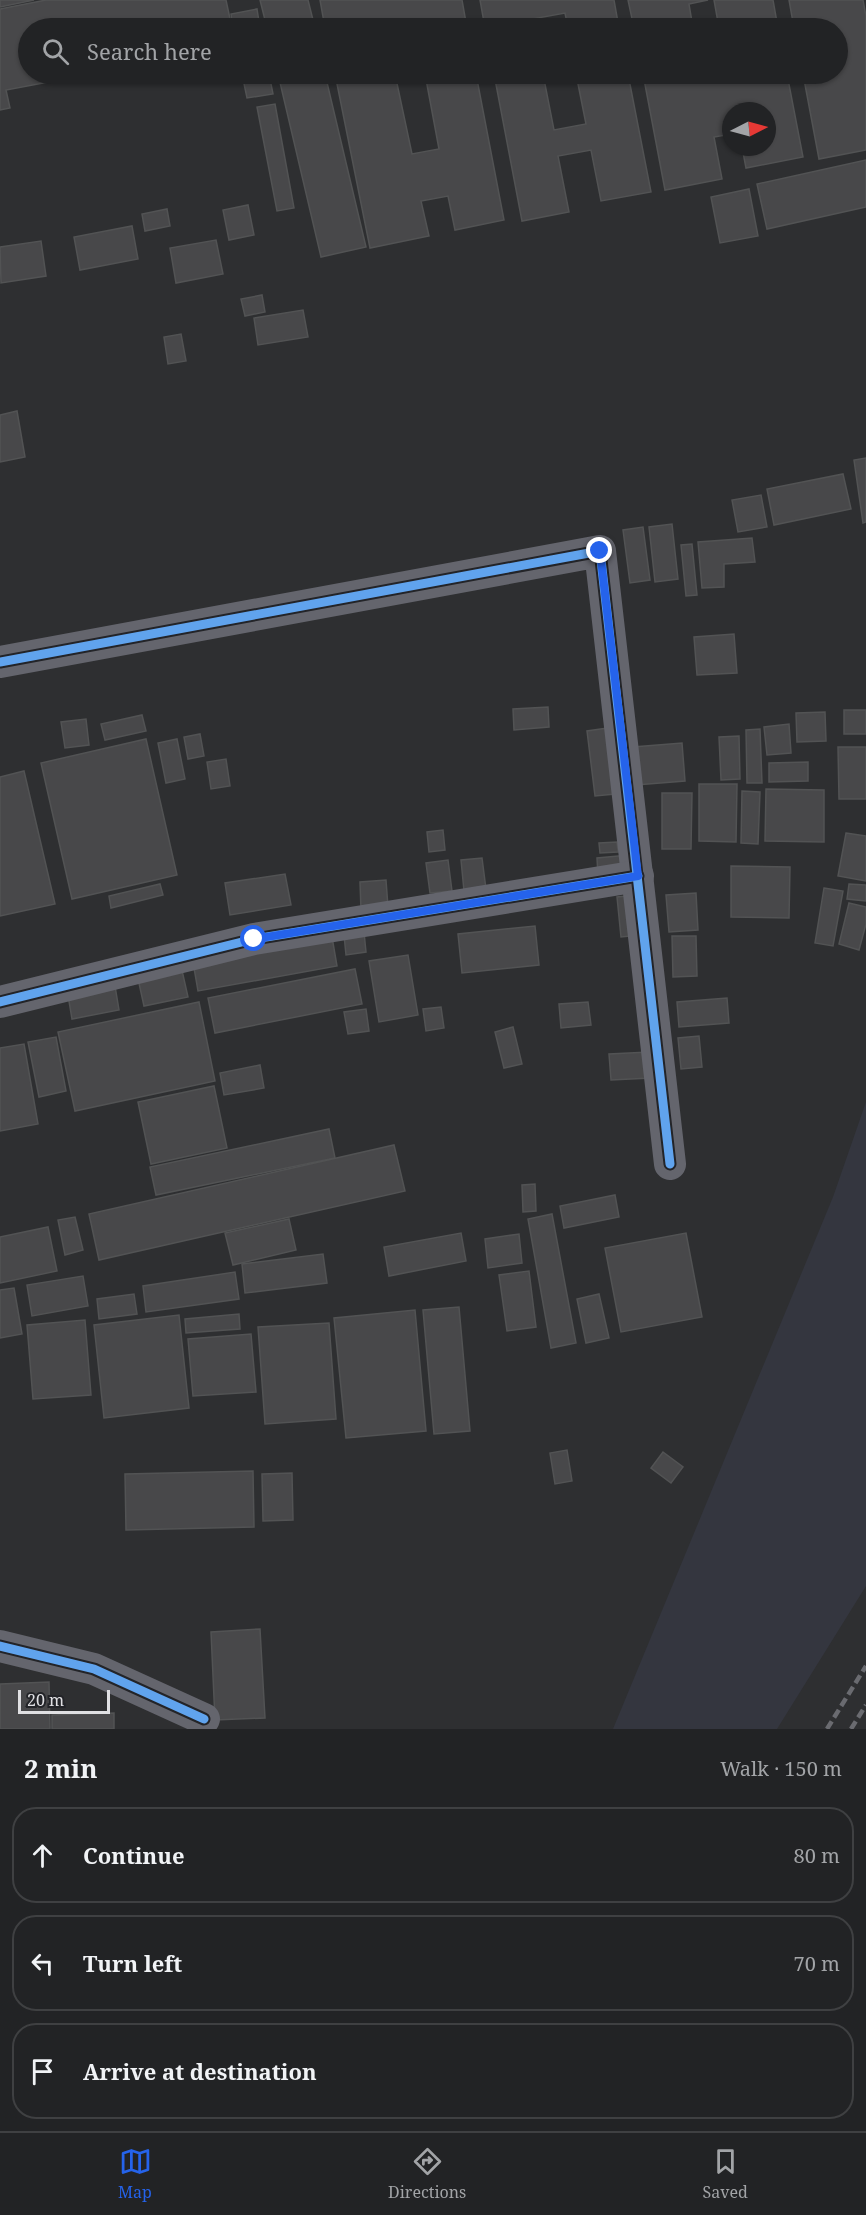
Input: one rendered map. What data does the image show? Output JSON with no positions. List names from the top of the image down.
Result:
{
  "scale_bar": "20 m",
  "north": "right",
  "page": {
    "search": "Search here",
    "scale": "20 m",
    "heading": ["2 min", "Walk · 150 m"],
    "list": [
      ["Continue", "80 m"],
      ["Turn left", "70 m"],
      "Arrive at destination"
    ],
    "nav": ["Map", "Directions", "Saved"]
  }
}
